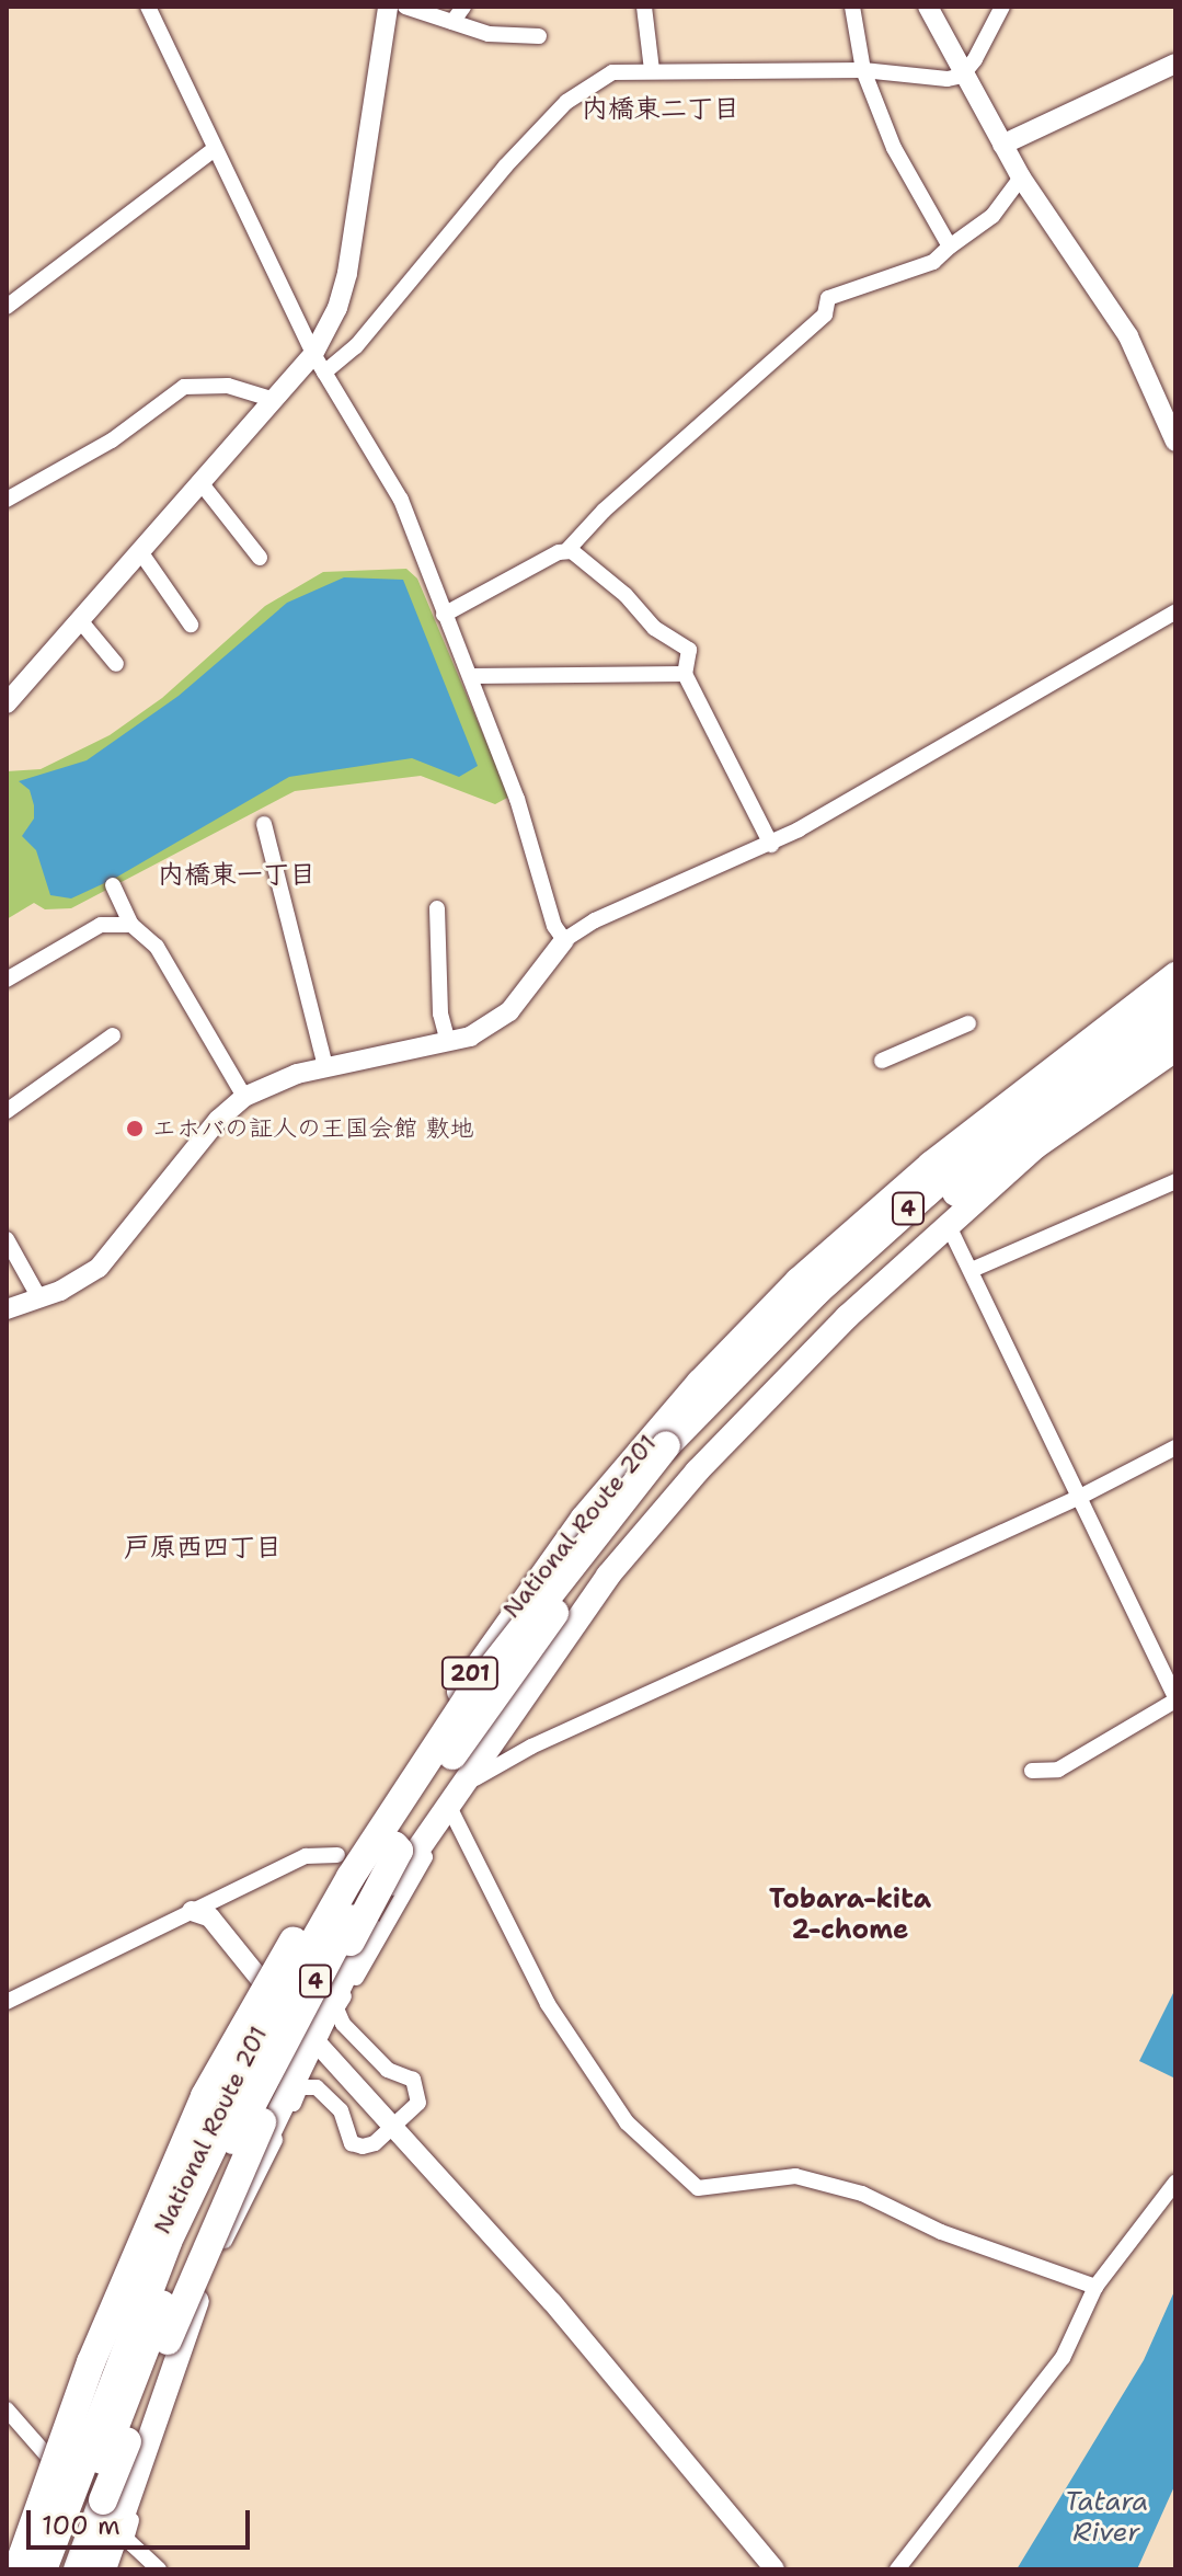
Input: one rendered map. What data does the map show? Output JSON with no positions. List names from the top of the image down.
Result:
{
  "streets": {
    "highway": ["4", "National Route 201", "201"]
  },
  "districts": [
    "内橋東二丁目",
    "内橋東一丁目",
    "戸原西四丁目",
    "Tobara-kita 2-chome"
  ],
  "water": ["Tatara River"],
  "places": ["エホバの証人の王国会館 敷地"],
  "scale_bar": "100 m"
}
